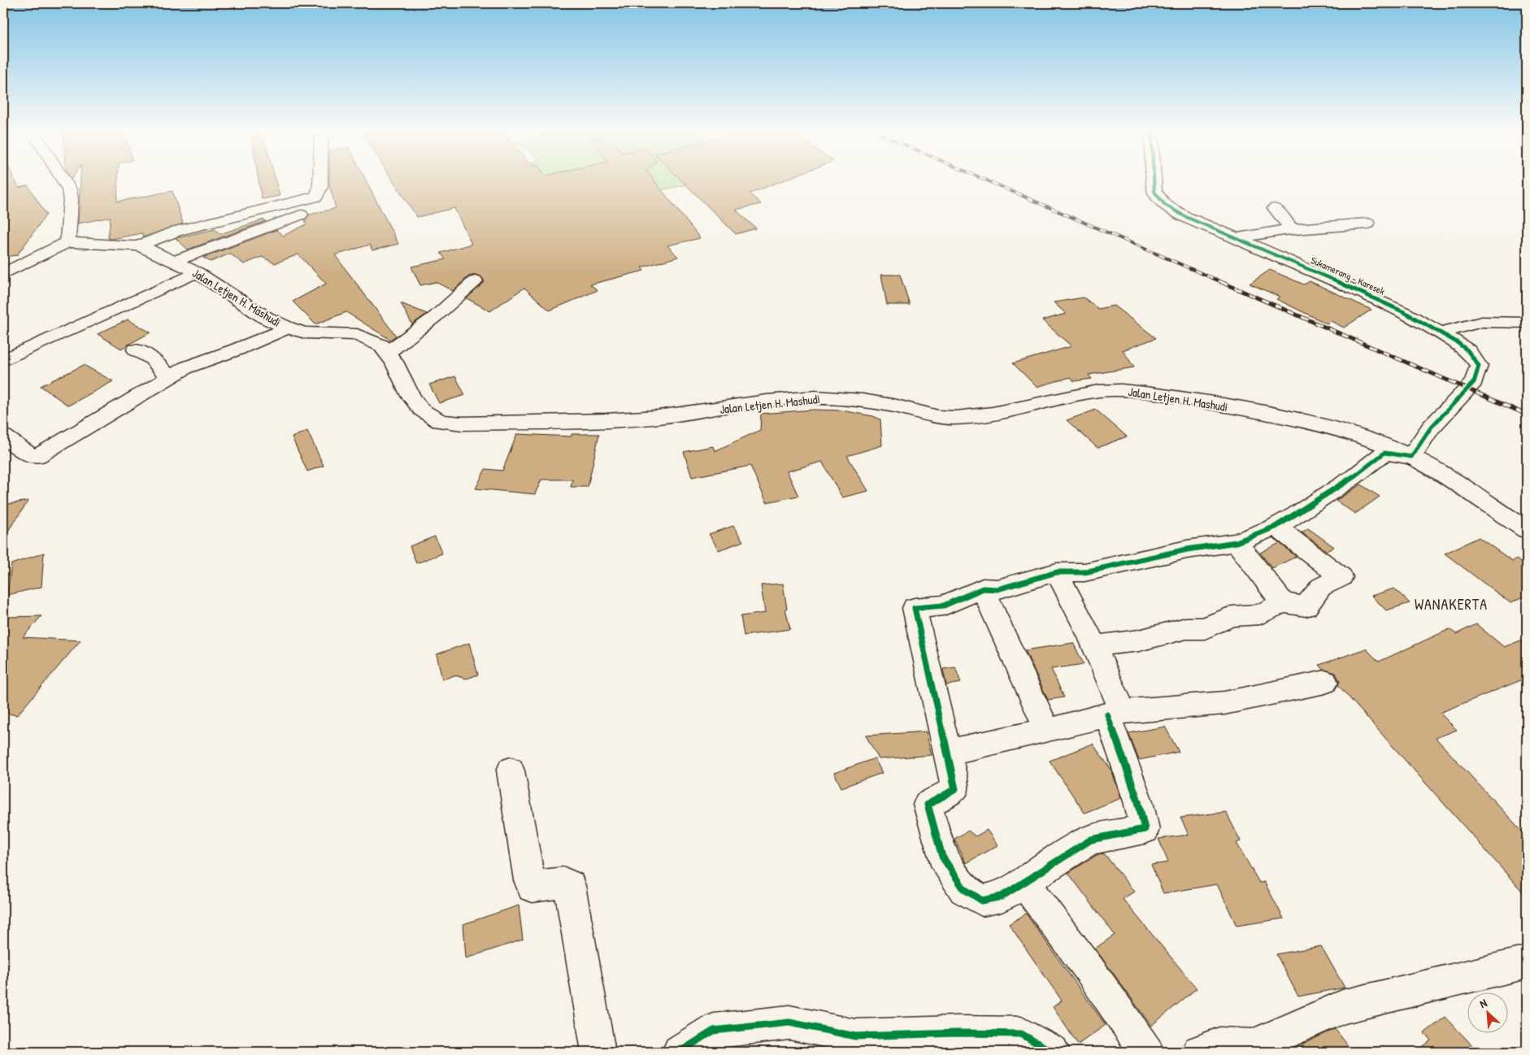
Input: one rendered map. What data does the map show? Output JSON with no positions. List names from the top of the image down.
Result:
{
  "streets": {
    "street": ["Sukamerang - Karesek", "Jalan Letjen H. Mashudi"]
  },
  "crossings": [
    ["Sukamerang - Karesek", "Jalan Letjen H. Mashudi"]
  ],
  "districts": ["WANAKERTA"],
  "north": "top left"
}
